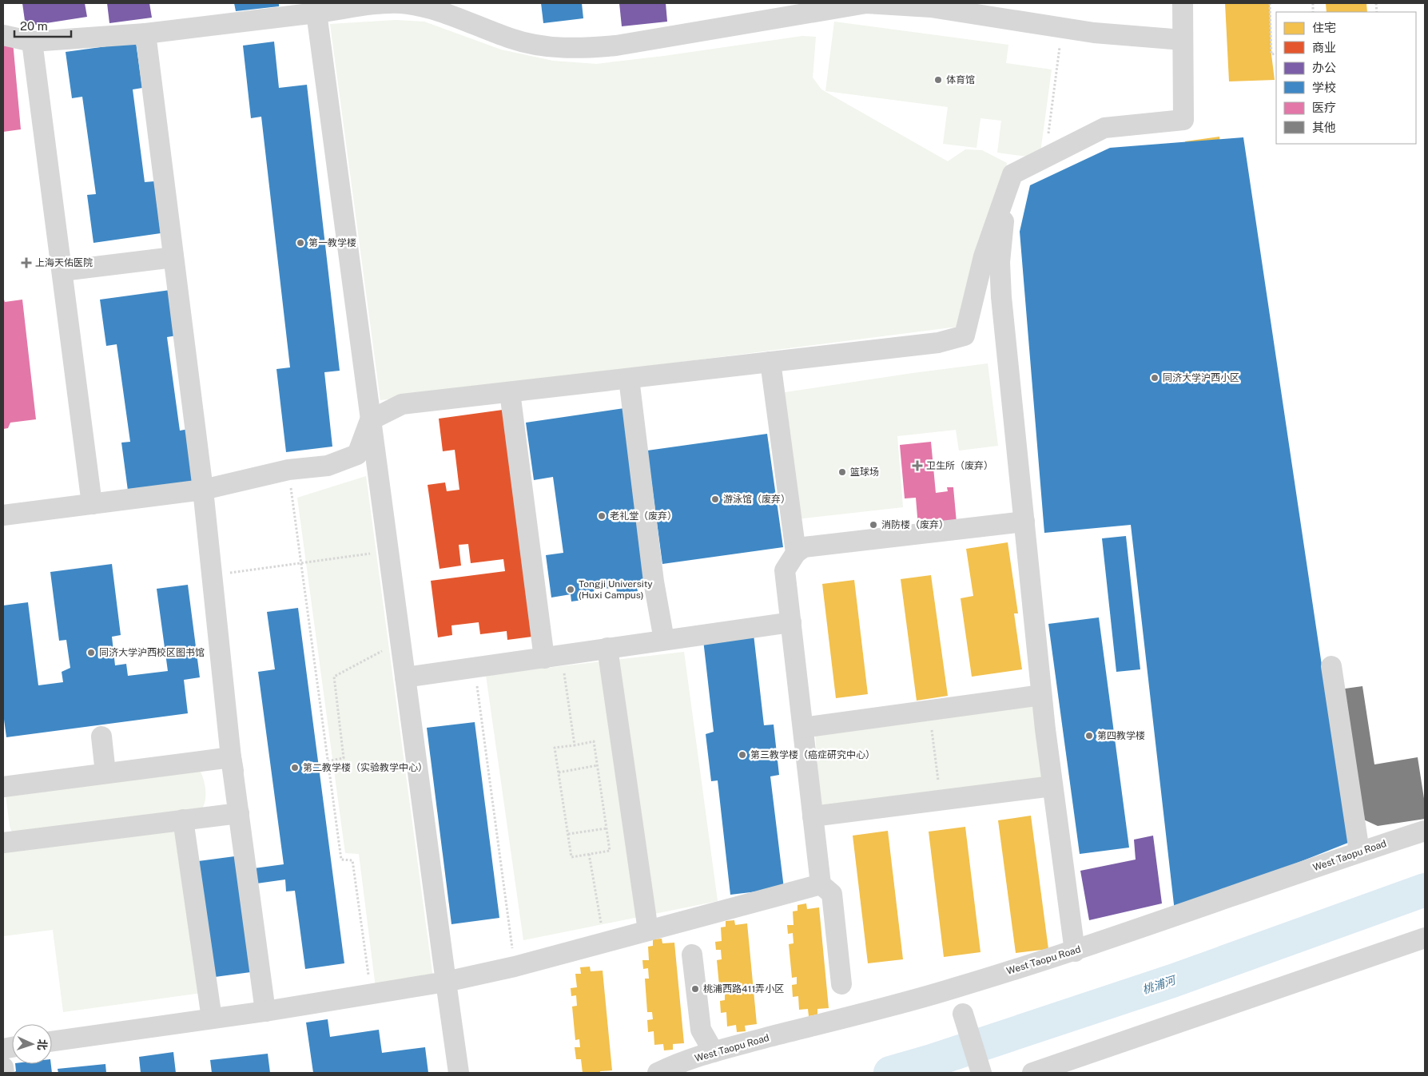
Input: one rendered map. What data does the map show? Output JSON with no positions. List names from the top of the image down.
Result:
{
  "streets": {
    "street": ["West Taopu Road"]
  },
  "water": ["桃浦河"],
  "places": {
    "other": [
      "体育馆",
      "第一教学楼",
      "同济大学沪西小区",
      "篮球场",
      "游泳馆（废弃）",
      "老礼堂（废弃）",
      "消防楼（废弃）",
      "Tongji University (Huxi Campus)",
      "同济大学沪西校区图书馆",
      "第四教学楼",
      "第三教学楼（癌症研究中心）",
      "第二教学楼（实验教学中心）",
      "桃浦西路411弄小区"
    ],
    "health": ["上海天佑医院", "卫生所（废弃）"]
  },
  "legend": [
    "住宅",
    "商业",
    "办公",
    "学校",
    "医疗",
    "其他"
  ],
  "scale_bar": "20 m",
  "north": "right"
}
